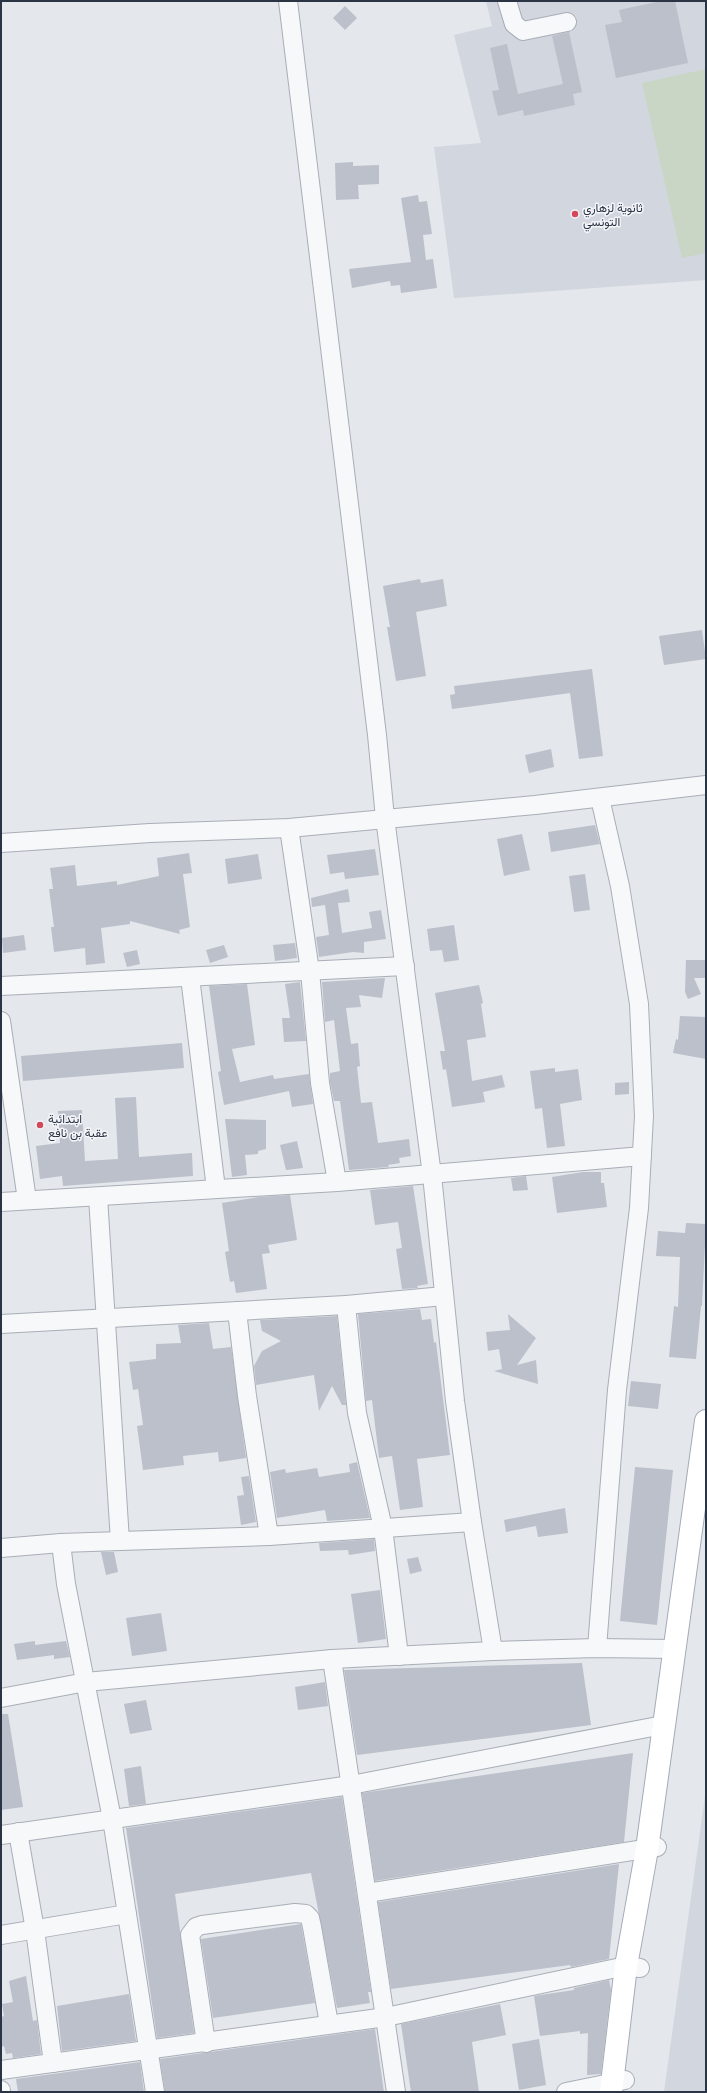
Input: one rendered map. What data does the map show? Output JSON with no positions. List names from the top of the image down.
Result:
{
  "places": ["ثانوية لزهاري التونسي", "ابتدائية عقبة بن نافع"]
}
